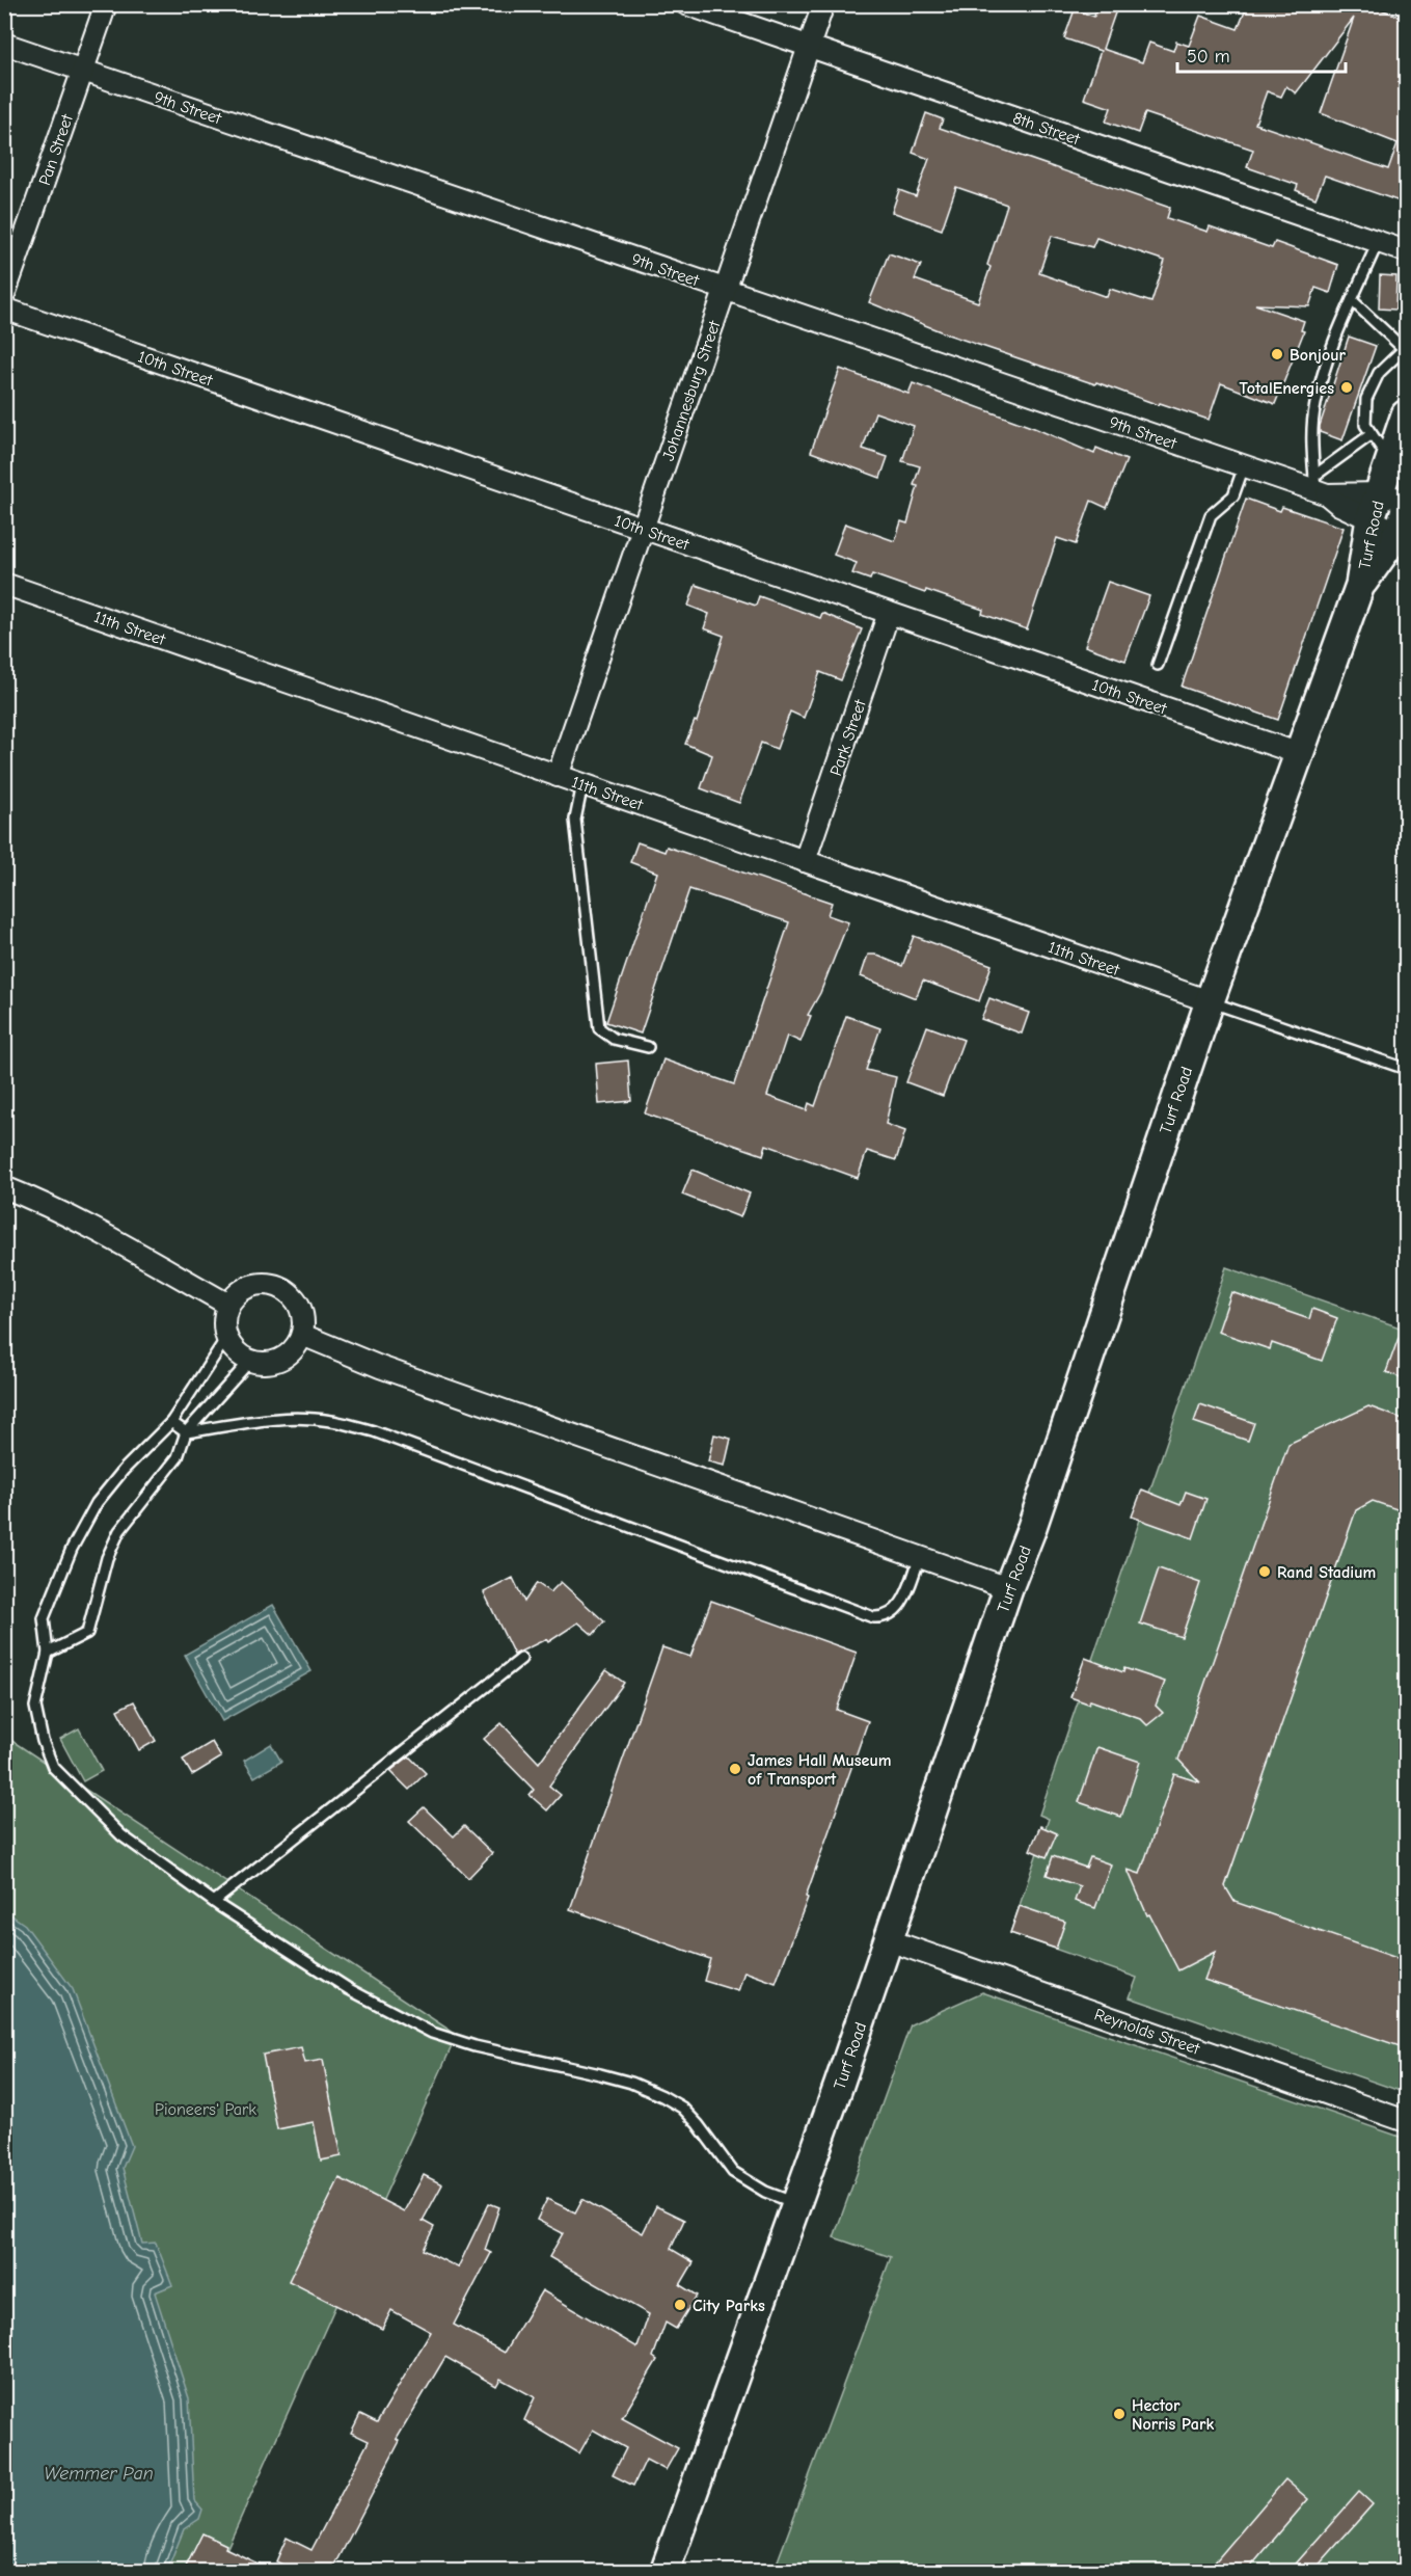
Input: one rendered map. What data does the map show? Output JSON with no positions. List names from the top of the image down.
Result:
{
  "streets": {
    "main road": ["Turf Road"],
    "street": [
      "9th Street",
      "8th Street",
      "Pan Street",
      "10th Street",
      "Johannesburg Street",
      "11th Street",
      "Park Street",
      "Reynolds Street"
    ]
  },
  "crossings": [
    ["9th Street", "Pan Street"],
    ["9th Street", "Johannesburg Street"],
    ["9th Street", "Turf Road"],
    ["8th Street", "Johannesburg Street"],
    ["10th Street", "Johannesburg Street"],
    ["10th Street", "Turf Road"],
    ["10th Street", "Park Street"],
    ["Johannesburg Street", "11th Street"],
    ["Turf Road", "11th Street"],
    ["Turf Road", "Reynolds Street"],
    ["11th Street", "Park Street"]
  ],
  "water": ["Wemmer Pan"],
  "parks": ["Pioneers' Park"],
  "places": [
    "Bonjour",
    "TotalEnergies",
    "Rand Stadium",
    "James Hall Museum of Transport",
    "City Parks",
    "Hector Norris Park"
  ],
  "scale_bar": "50 m"
}
